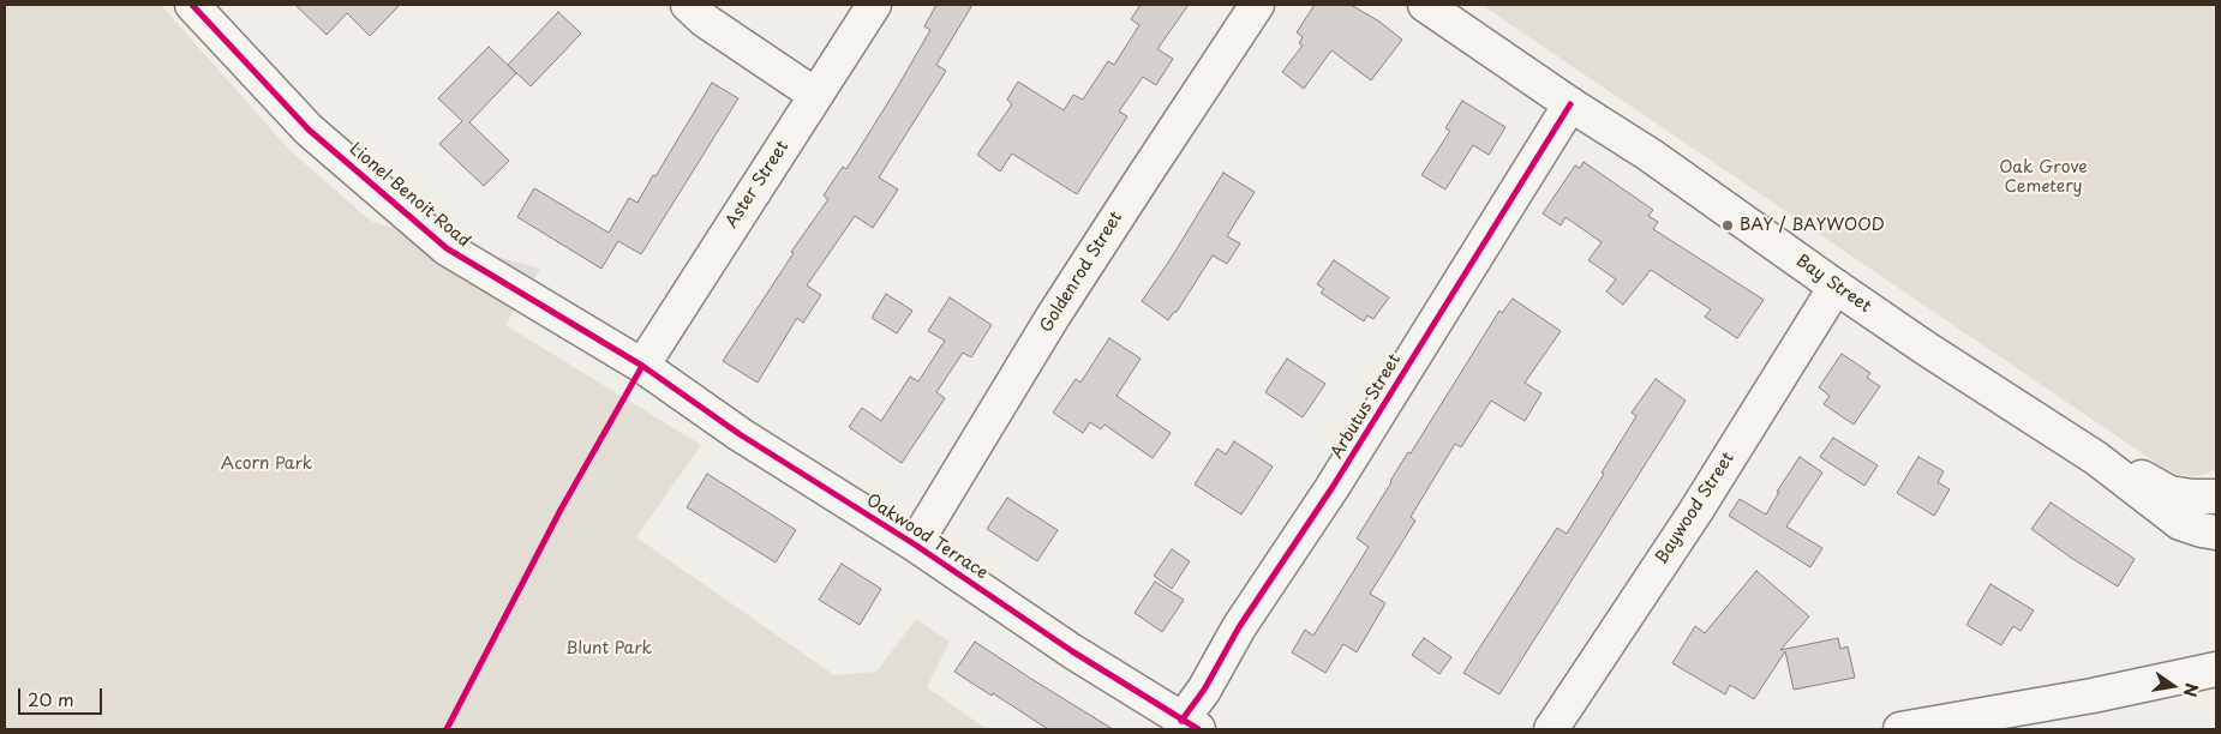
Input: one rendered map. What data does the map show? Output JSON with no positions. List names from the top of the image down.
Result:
{
  "streets": {
    "street": [
      "Aster Street",
      "Lionel Benoit Road",
      "Goldenrod Street",
      "Bay Street",
      "Arbutus Street",
      "Baywood Street",
      "Oakwood Terrace"
    ]
  },
  "crossings": [
    ["Aster Street", "Lionel Benoit Road"],
    ["Aster Street", "Oakwood Terrace"],
    ["Lionel Benoit Road", "Oakwood Terrace"],
    ["Goldenrod Street", "Oakwood Terrace"],
    ["Bay Street", "Arbutus Street"],
    ["Bay Street", "Baywood Street"],
    ["Arbutus Street", "Oakwood Terrace"]
  ],
  "parks": ["Oak Grove Cemetery", "Acorn Park", "Blunt Park"],
  "places": ["BAY / BAYWOOD"],
  "scale_bar": "20 m",
  "north": "right"
}
